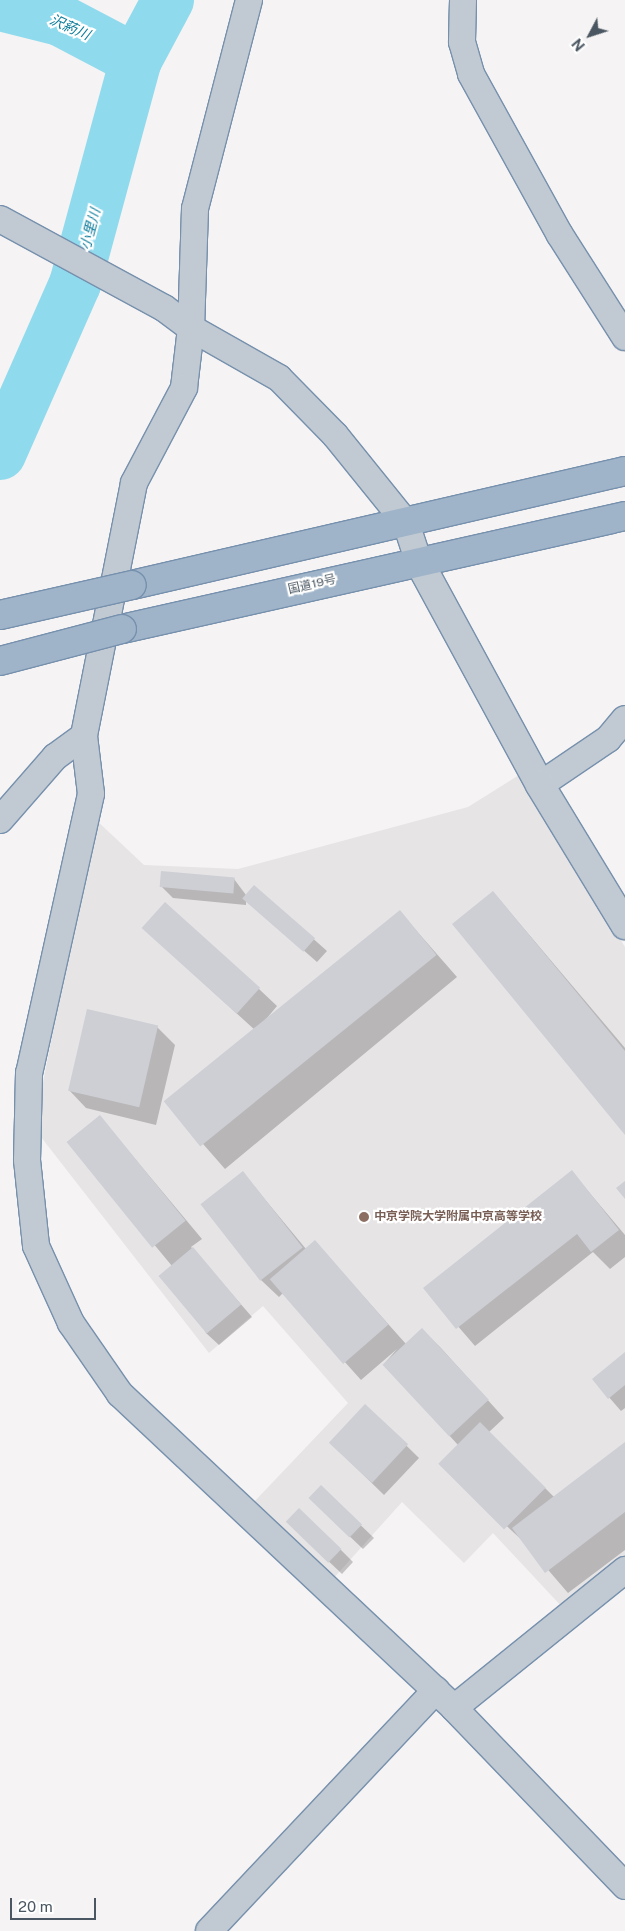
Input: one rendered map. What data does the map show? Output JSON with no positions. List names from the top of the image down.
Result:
{
  "streets": {
    "highway": ["国道19号"]
  },
  "water": ["沢葯川", "小里川"],
  "places": ["中京学院大学附属中京高等学校"],
  "scale_bar": "20 m",
  "north": "bottom left"
}
